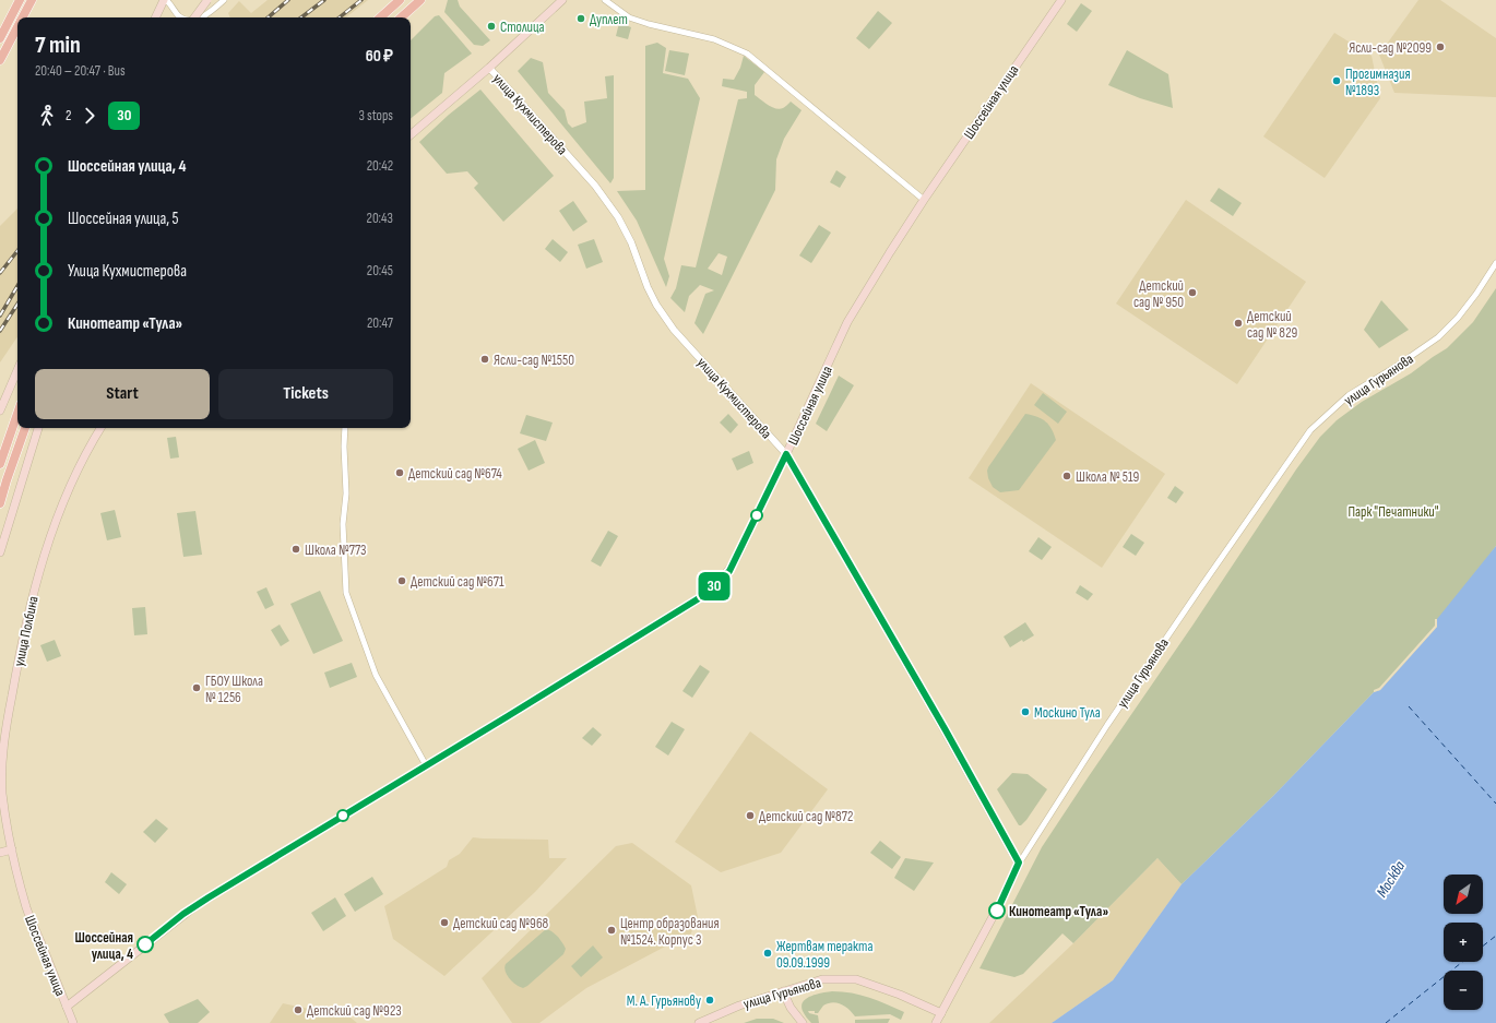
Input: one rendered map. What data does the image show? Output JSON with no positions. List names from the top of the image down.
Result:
{
  "streets": {
    "main road": [
      "Шоссейная улица",
      "улица Кухмистерова",
      "улица Гурьянова",
      "улица Полбина"
    ]
  },
  "crossings": [
    ["Шоссейная улица", "улица Кухмистерова"],
    ["Шоссейная улица", "улица Полбина"],
    ["улица Кухмистерова", "улица Гурьянова"]
  ],
  "water": ["Москва"],
  "parks": ["Парк \"Печатники\""],
  "places": [
    "Дуплет",
    "Столица",
    "Ясли-сад №2099",
    "Прогимназия №1893",
    "Детский сад № 950",
    "Детский сад № 829",
    "Ясли-сад №1550",
    "Детский сад №674",
    "Школа № 519",
    "Школа №773",
    "Детский сад №671",
    "ГБОУ Школа № 1256",
    "Москино Тула",
    "Детский сад №872",
    "Кинотеатр «Тула»",
    "Детский сад №968",
    "Центр образования №1524. Корпус 3",
    "Шоссейная улица, 4",
    "Жертвам теракта 09.09.1999",
    "М. А. Гурьянову",
    "Детский сад №923"
  ],
  "lines": ["bus line 30"],
  "north": "bottom left",
  "page": {
    "on_map": "30",
    "heading": ["7 min", "20:40 – 20:47 · Bus", "60 ₽"],
    "legs": ["2", "30", "3 stops"],
    "list": [
      {
        "name": "Шоссейная улица, 4",
        "value": "20:42"
      },
      {
        "name": "Шоссейная улица, 5",
        "value": "20:43"
      },
      {
        "name": "Улица Кухмистерова",
        "value": "20:45"
      },
      {
        "name": "Кинотеатр «Тула»",
        "value": "20:47"
      }
    ],
    "buttons": ["Start", "Tickets"],
    "map_buttons": ["+", "−"]
  }
}
